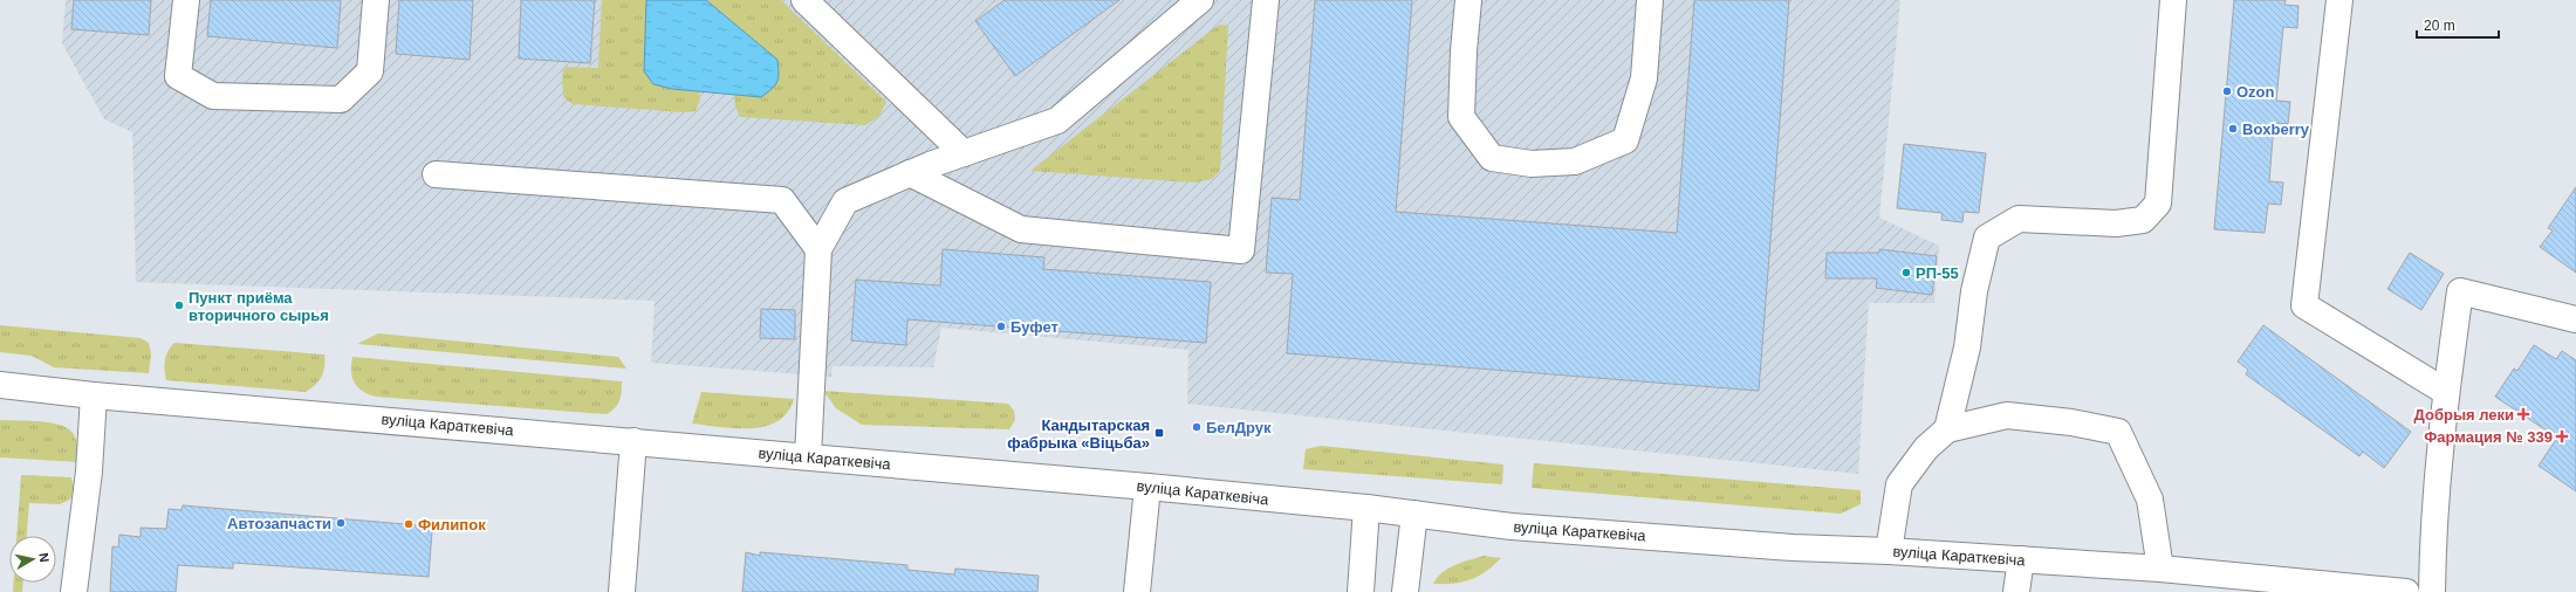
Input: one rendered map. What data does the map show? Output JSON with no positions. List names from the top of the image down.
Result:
{
  "streets": {
    "street": ["вуліца Караткевіча"]
  },
  "places": {
    "other": [
      "Ozon",
      "Boxberry",
      "РП-55",
      "Пункт приёма вторичного сырья",
      "Буфет",
      "БелДрук",
      "Автозапчасти",
      "Филипок"
    ],
    "health": ["Добрыя леки", "Фармация № 339"],
    "transit": ["Кандытарская фабрыка «Віцьба»"]
  },
  "scale_bar": "20 m",
  "north": "right"
}
